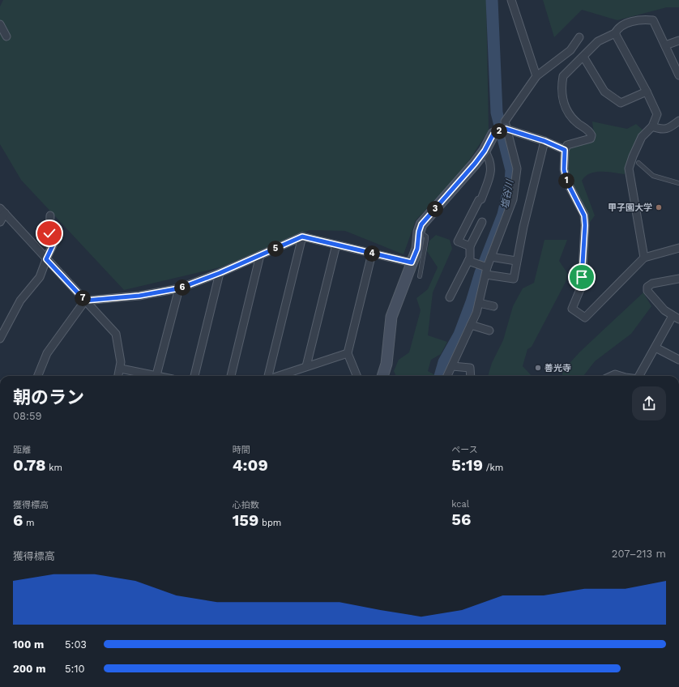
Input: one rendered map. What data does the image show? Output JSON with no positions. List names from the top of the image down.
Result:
{
  "water": ["塩谷川"],
  "places": ["甲子園大学", "善光寺"],
  "page": {
    "pins": [
      "2",
      "1",
      "3",
      "5",
      "4",
      "6",
      "7"
    ],
    "heading": ["朝のラン", "08:59"],
    "stats": [
      ["距離", "0.78 km"],
      ["時間", "4:09"],
      ["ペース", "5:19 /km"],
      ["獲得標高", "6 m"],
      ["心拍数", "159 bpm"],
      ["kcal", "56"]
    ],
    "chart": ["獲得標高", "207–213 m"],
    "list": [
      {
        "name": "100 m",
        "note": "5:03"
      },
      {
        "name": "200 m",
        "note": "5:10"
      }
    ]
  }
}
